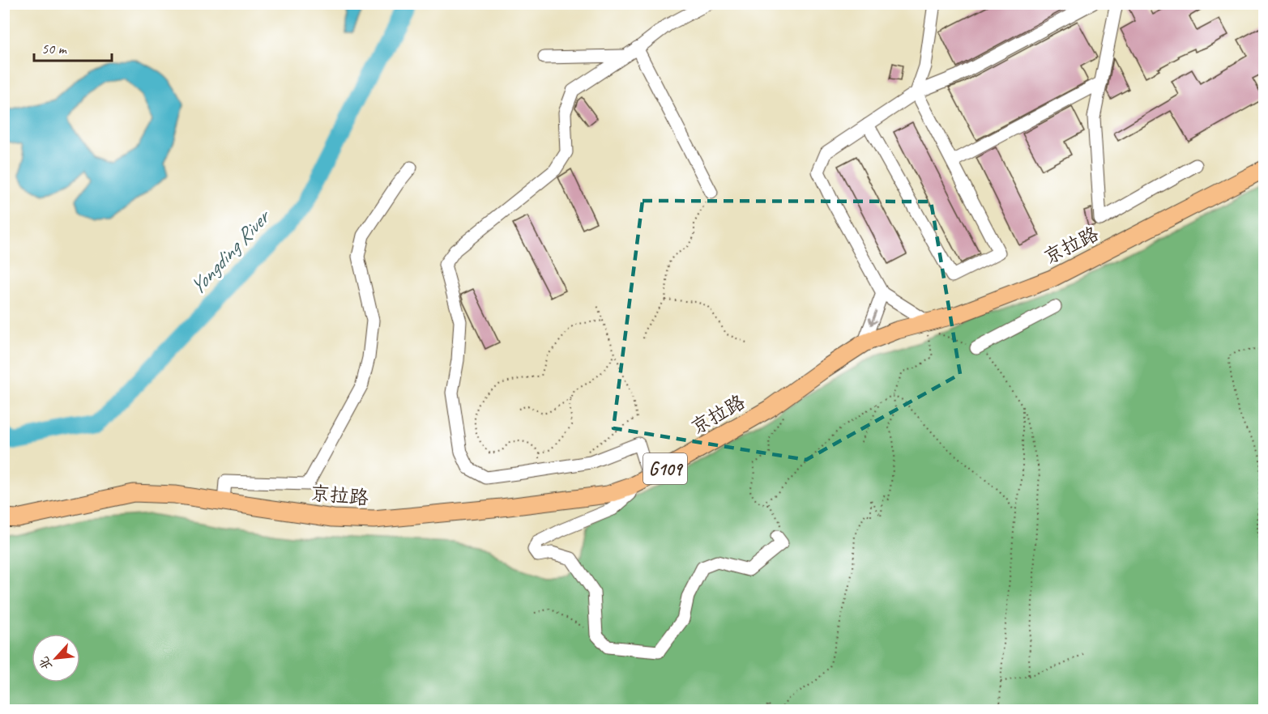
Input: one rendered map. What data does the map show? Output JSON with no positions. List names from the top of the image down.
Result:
{
  "streets": {
    "highway": ["京拉路", "G109"]
  },
  "water": ["Yongding River"],
  "scale_bar": "50 m",
  "north": "bottom left"
}
